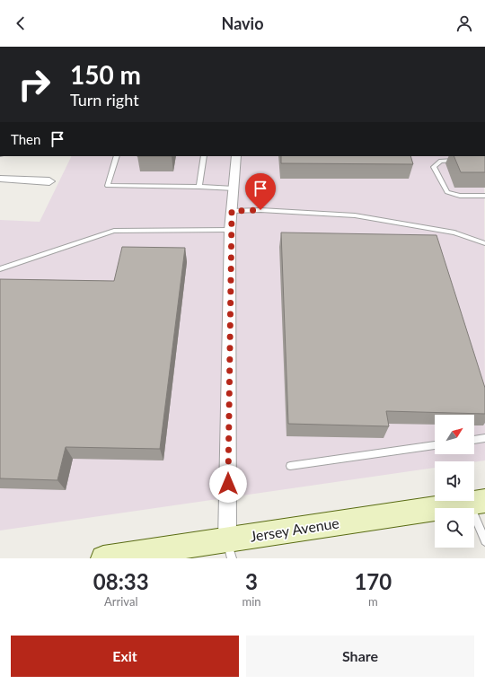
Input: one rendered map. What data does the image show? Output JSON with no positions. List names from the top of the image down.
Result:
{
  "streets": {
    "main road": ["Jersey Avenue"]
  },
  "north": "top right",
  "page": {
    "header": "Navio",
    "turn": ["150 m", "Turn right"],
    "then": "Then",
    "eta": [
      "08:33",
      "Arrival",
      "3",
      "min",
      "170",
      "m"
    ],
    "buttons": ["Exit", "Share"]
  }
}
